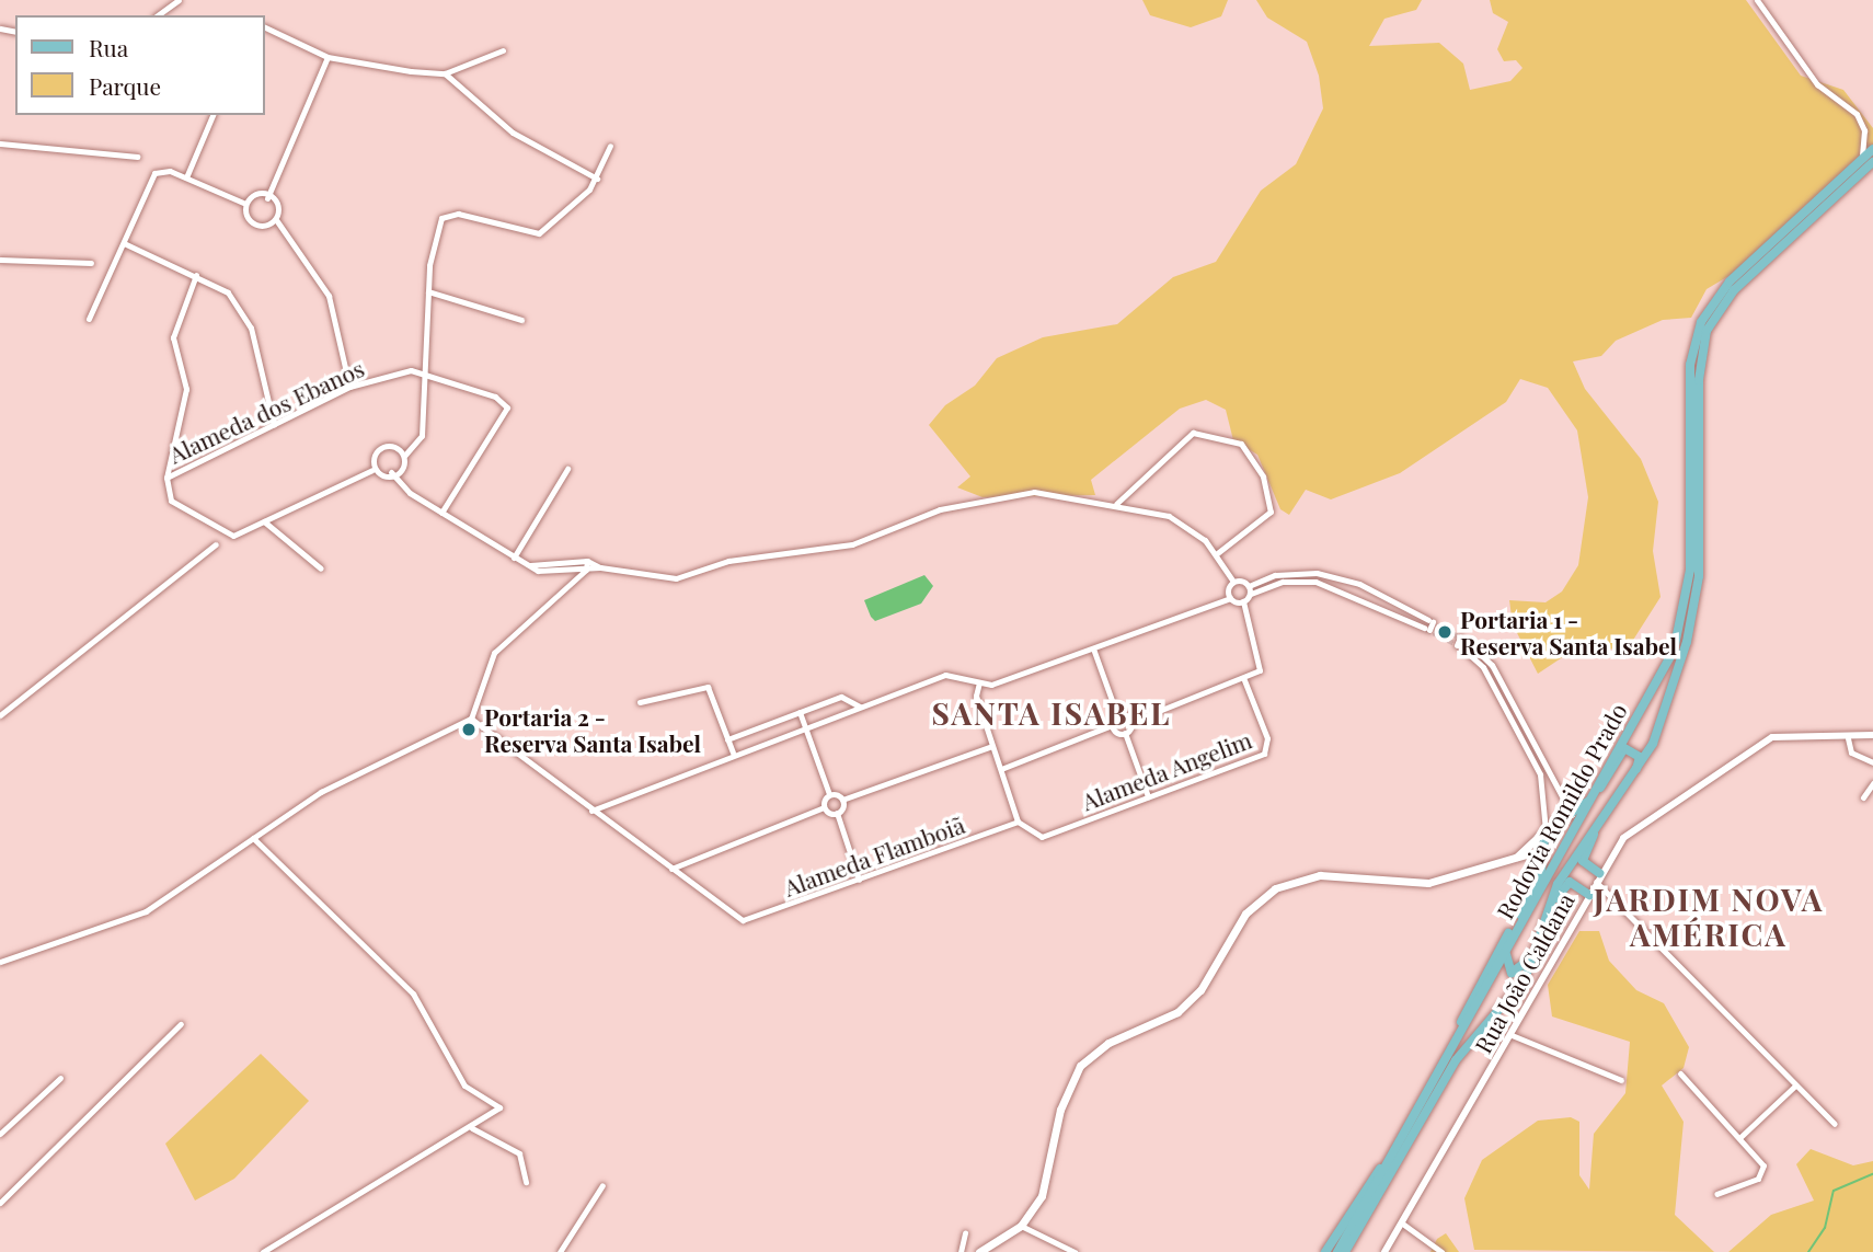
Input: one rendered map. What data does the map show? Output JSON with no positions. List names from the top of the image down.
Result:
{
  "streets": {
    "main road": ["Rodovia Romildo Prado"],
    "street": [
      "Alameda dos Ebanos",
      "Alameda Angelim",
      "Alameda Flamboiã",
      "Rua João Caldana"
    ]
  },
  "crossings": [
    ["Alameda Angelim", "Alameda Flamboiã"]
  ],
  "districts": ["SANTA ISABEL", "JARDIM NOVA AMÉRICA"],
  "places": ["Portaria 1 - Reserva Santa Isabel", "Portaria 2 - Reserva Santa Isabel"],
  "legend": ["Rua", "Parque"]
}
